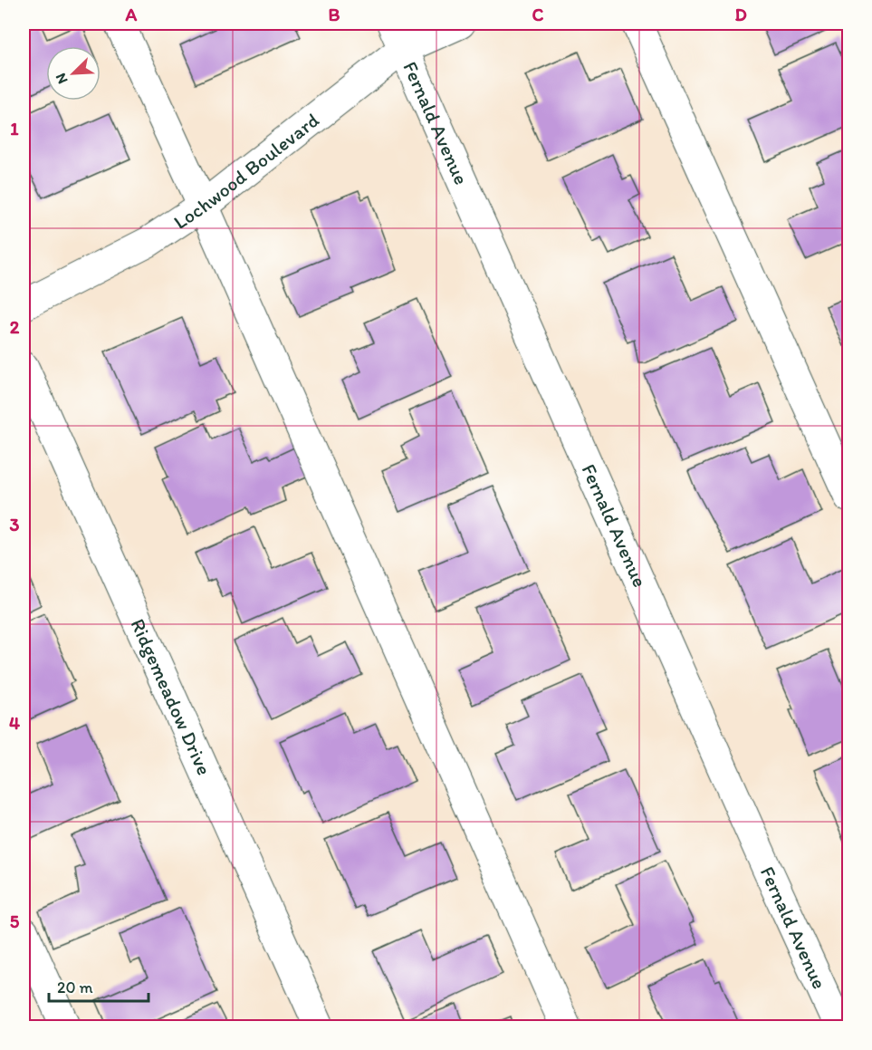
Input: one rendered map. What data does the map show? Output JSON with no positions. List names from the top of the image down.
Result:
{
  "streets": {
    "street": ["Fernald Avenue", "Lochwood Boulevard", "Ridgemeadow Drive"]
  },
  "crossings": [
    ["Fernald Avenue", "Lochwood Boulevard"]
  ],
  "scale_bar": "20 m",
  "north": "bottom left",
  "grid": {
    "columns": [
      "A",
      "B",
      "C",
      "D"
    ],
    "rows": [
      "1",
      "2",
      "3",
      "4",
      "5"
    ]
  }
}
